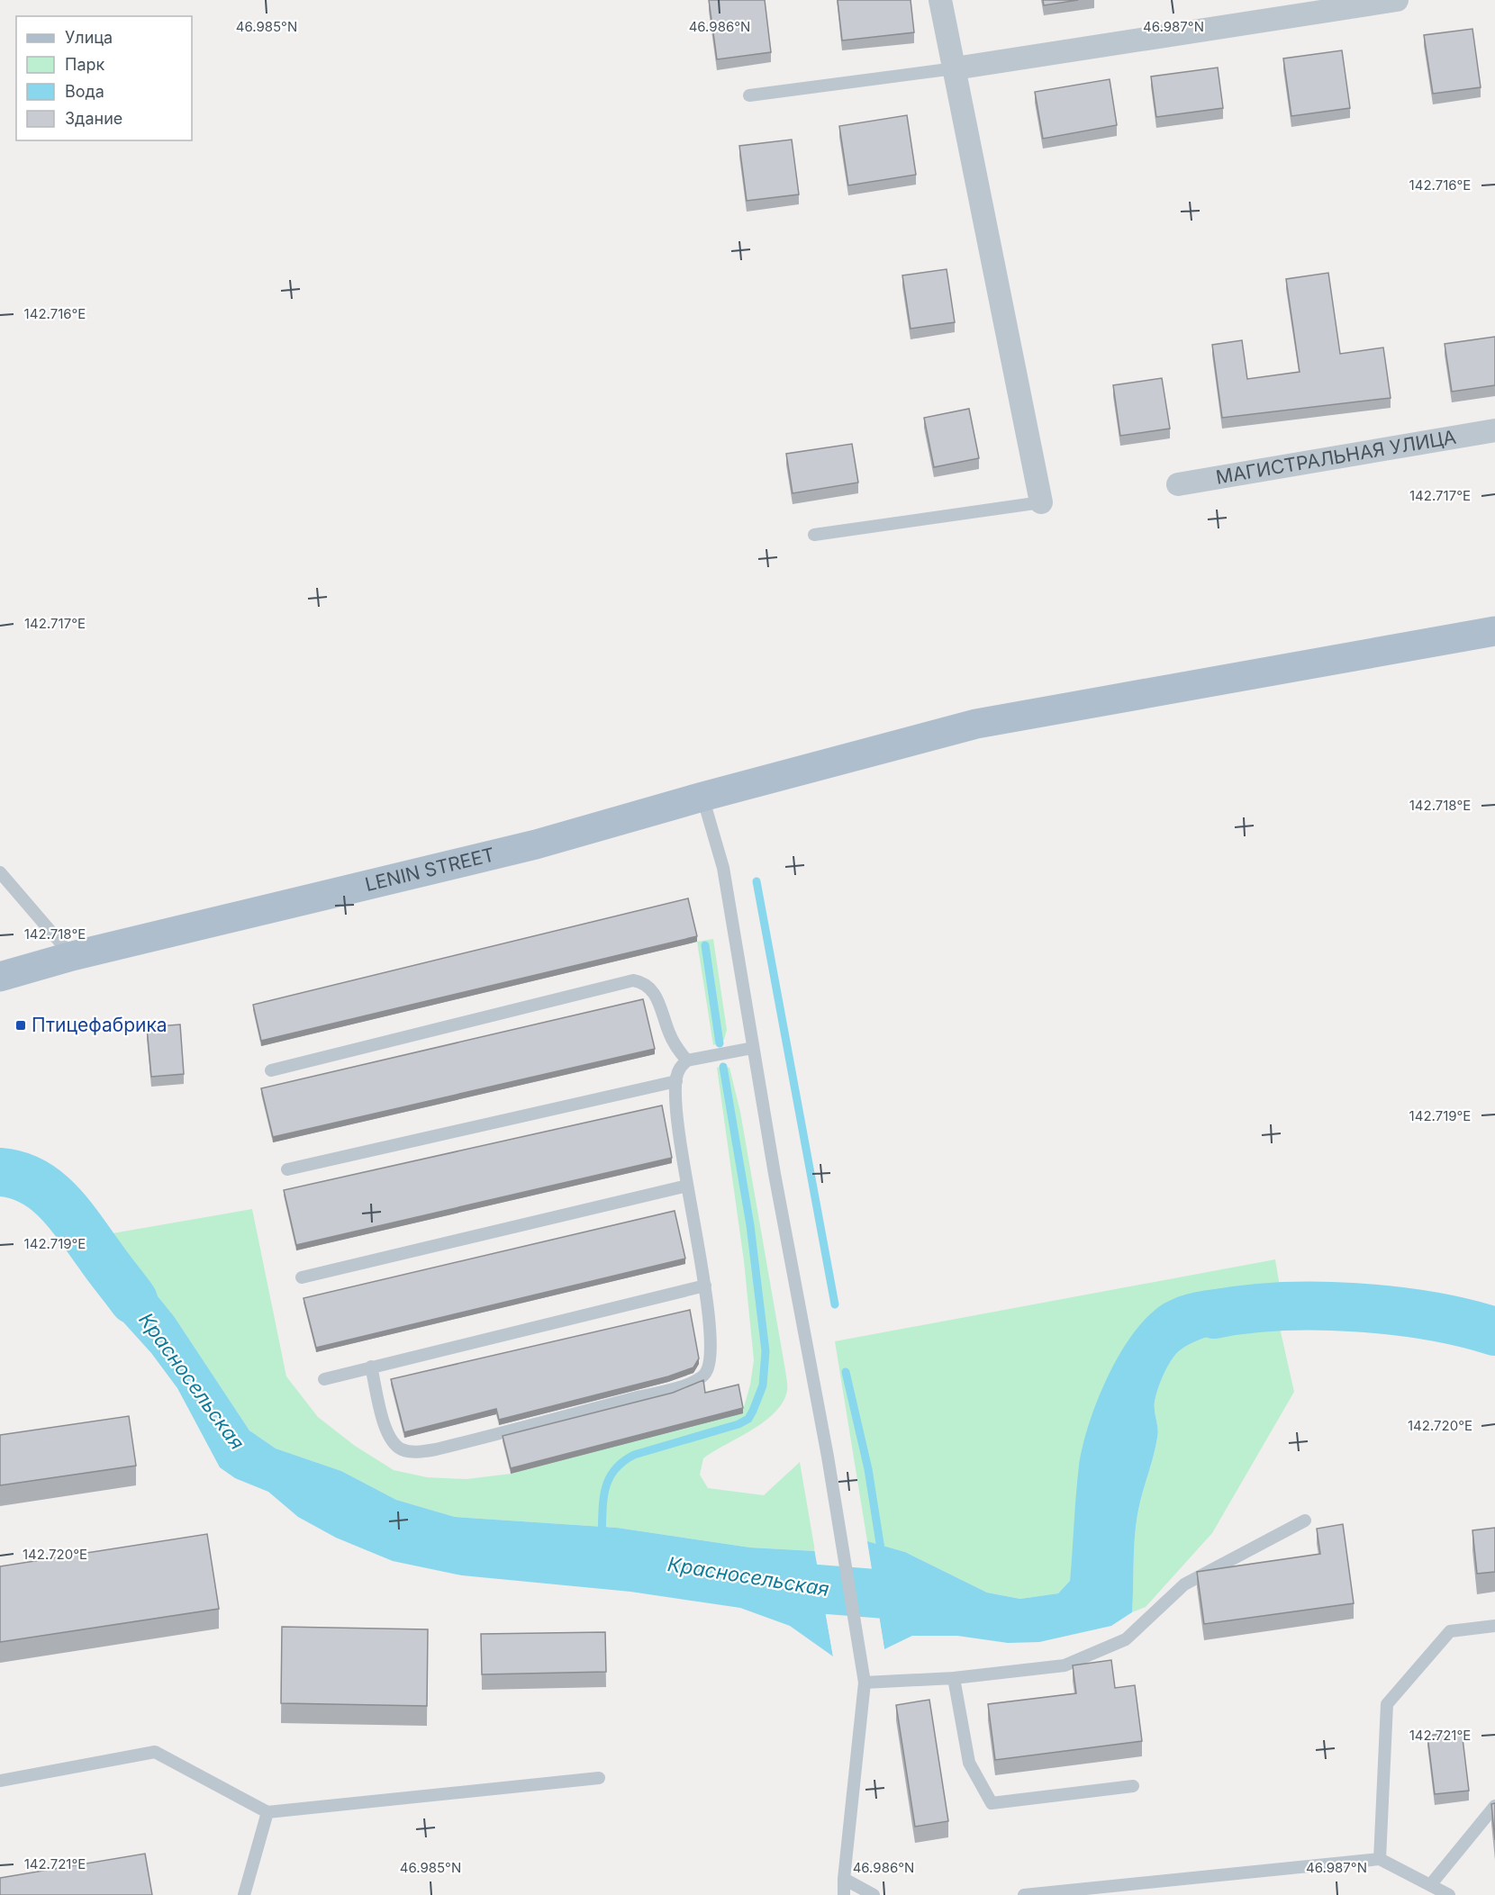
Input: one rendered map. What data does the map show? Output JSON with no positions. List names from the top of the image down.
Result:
{
  "streets": {
    "main road": ["LENIN STREET"],
    "street": ["МАГИСТРАЛЬНАЯ УЛИЦА"]
  },
  "water": ["Красносельская"],
  "places": {
    "transit": ["Птицефабрика"]
  },
  "legend": [
    "Улица",
    "Парк",
    "Вода",
    "Здание"
  ],
  "coordinates": [
    "46.985°N",
    "46.986°N",
    "46.987°N",
    "142.716°E",
    "142.717°E",
    "142.718°E",
    "142.719°E",
    "142.720°E",
    "142.721°E"
  ]
}
